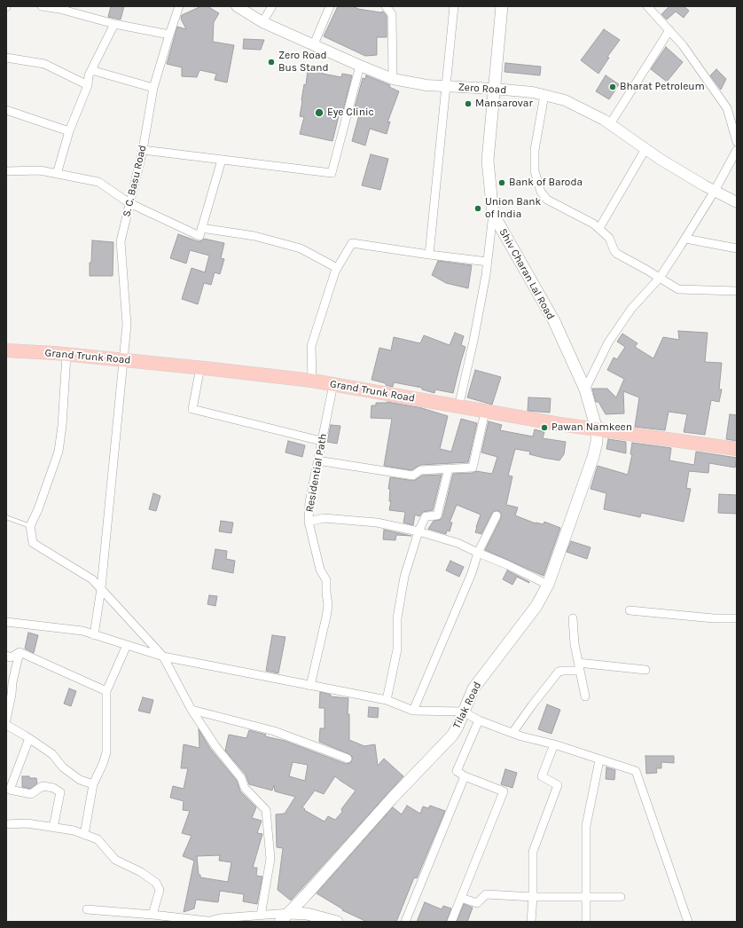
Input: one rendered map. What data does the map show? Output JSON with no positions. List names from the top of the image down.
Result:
{
  "streets": {
    "main road": ["Shiv Charan Lal Road", "Grand Trunk Road", "Tilak Road"],
    "street": ["Zero Road", "S. C. Basu Road", "Residential Path"]
  },
  "crossings": [
    ["Zero Road", "Shiv Charan Lal Road"],
    ["S. C. Basu Road", "Grand Trunk Road"],
    ["Shiv Charan Lal Road", "Grand Trunk Road"],
    ["Shiv Charan Lal Road", "Tilak Road"],
    ["Grand Trunk Road", "Residential Path"],
    ["Grand Trunk Road", "Tilak Road"]
  ],
  "places": [
    "Zero Road Bus Stand",
    "Bharat Petroleum",
    "Mansarovar",
    "Eye Clinic",
    "Bank of Baroda",
    "Union Bank of India",
    "Pawan Namkeen"
  ]
}
